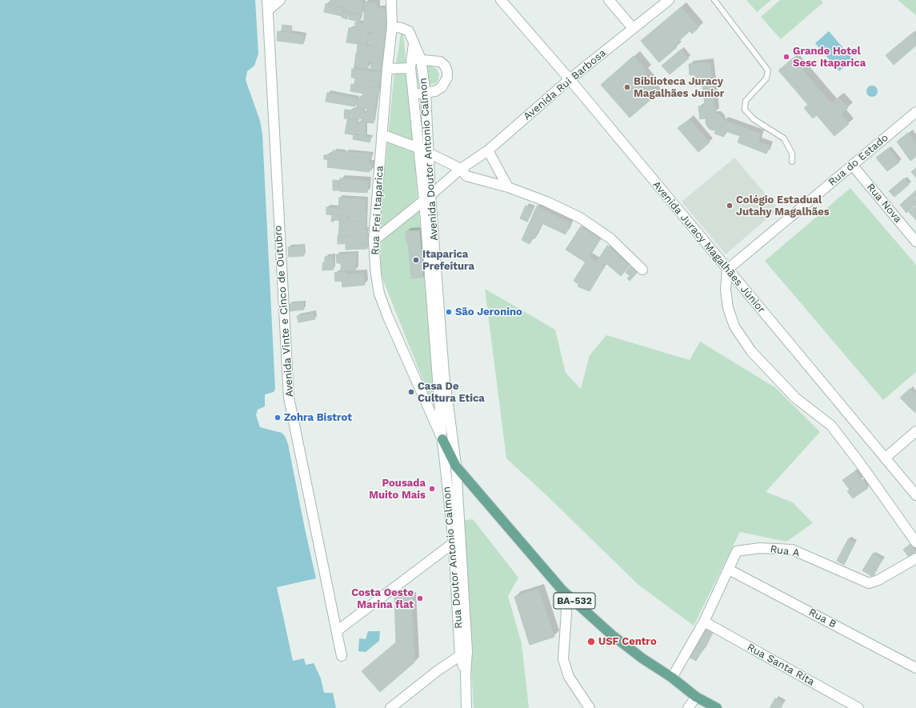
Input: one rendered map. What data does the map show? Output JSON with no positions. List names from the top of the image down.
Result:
{
  "streets": {
    "main road": ["BA-532"],
    "street": [
      "Avenida Rui Barbosa",
      "Avenida Doutor Antonio Calmon",
      "Rua do Estado",
      "Rua Nova",
      "Rua Frei Itaparica",
      "Avenida Juracy Magalhães Júnior",
      "Avenida Vinte e Cinco de Outubro",
      "Rua A",
      "Rua Doutor Antonio Calmon",
      "Rua B",
      "Rua Santa Rita"
    ]
  },
  "crossings": [
    ["Avenida Rui Barbosa", "Avenida Doutor Antonio Calmon"],
    ["Avenida Rui Barbosa", "Rua Frei Itaparica"],
    ["Avenida Rui Barbosa", "Avenida Juracy Magalhães Júnior"],
    ["Avenida Doutor Antonio Calmon", "Rua Frei Itaparica"],
    ["Avenida Doutor Antonio Calmon", "Rua Doutor Antonio Calmon"],
    ["Avenida Doutor Antonio Calmon", "BA-532"],
    ["Rua do Estado", "Rua Nova"],
    ["Rua do Estado", "Avenida Juracy Magalhães Júnior"],
    ["Rua Frei Itaparica", "Rua Doutor Antonio Calmon"],
    ["Rua Frei Itaparica", "BA-532"],
    ["Rua A", "BA-532"],
    ["Rua A", "Rua B"],
    ["Rua A", "Rua Santa Rita"],
    ["Rua Doutor Antonio Calmon", "BA-532"]
  ],
  "places": [
    "Grande Hotel Sesc Itaparica",
    "Biblioteca Juracy Magalhães Junior",
    "Colégio Estadual Jutahy Magalhães",
    "Itaparica Prefeitura",
    "São Jeronino",
    "Casa De Cultura Etica",
    "Zohra Bistrot",
    "Pousada Muito Mais",
    "Costa Oeste Marina flat",
    "USF Centro"
  ]
}
